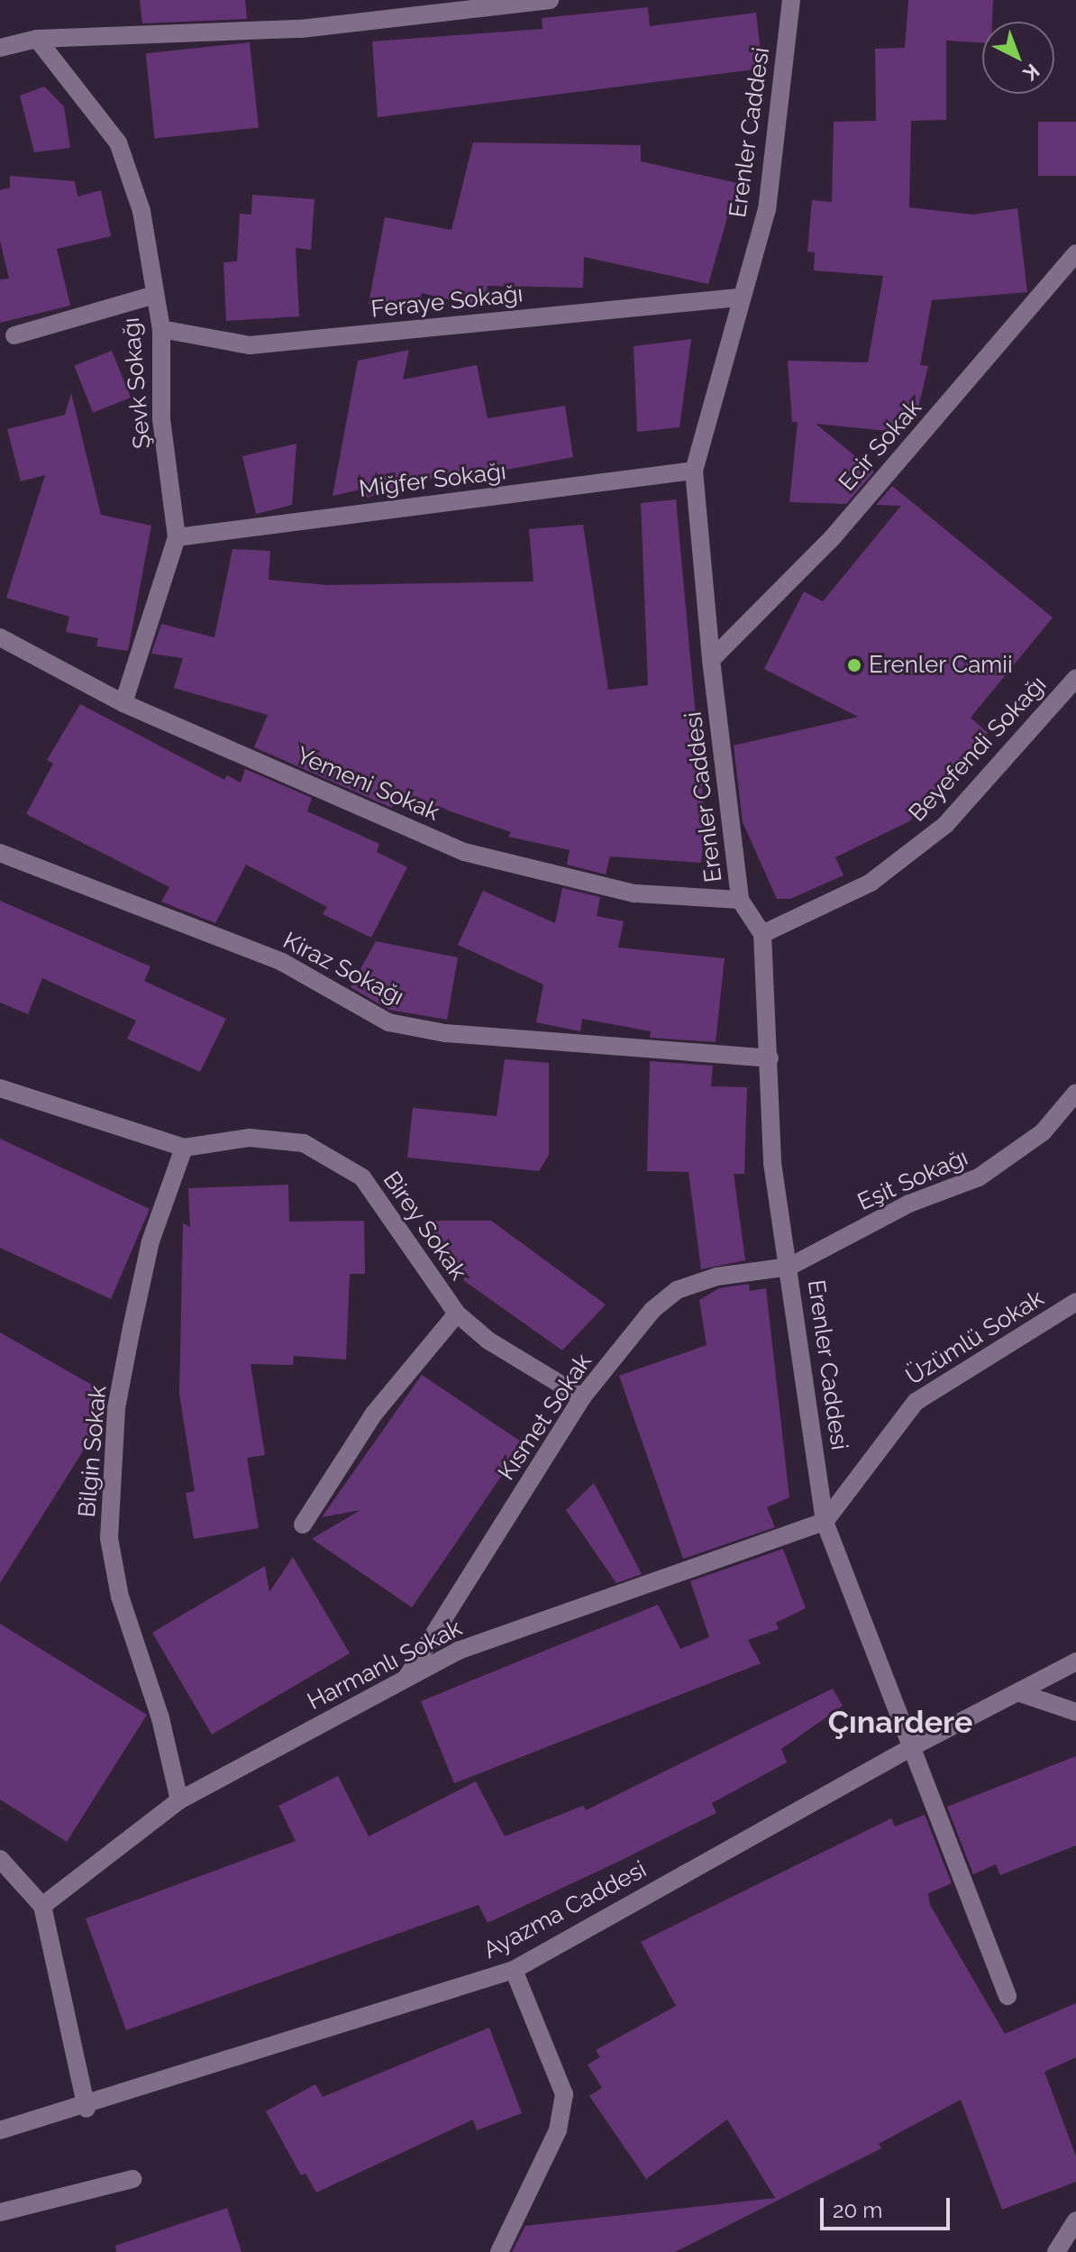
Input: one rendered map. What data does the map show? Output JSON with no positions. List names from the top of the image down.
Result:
{
  "streets": {
    "street": [
      "Erenler Caddesi",
      "Feraye Sokağı",
      "Şevk Sokağı",
      "Ecir Sokak",
      "Miğfer Sokağı",
      "Beyefendi Sokağı",
      "Yemeni Sokak",
      "Kiraz Sokağı",
      "Eşit Sokağı",
      "Birey Sokak",
      "Üzümlü Sokak",
      "Kısmet Sokak",
      "Bilgin Sokak",
      "Harmanlı Sokak",
      "Ayazma Caddesi"
    ]
  },
  "crossings": [
    ["Erenler Caddesi", "Feraye Sokağı"],
    ["Erenler Caddesi", "Ecir Sokak"],
    ["Erenler Caddesi", "Miğfer Sokağı"],
    ["Erenler Caddesi", "Beyefendi Sokağı"],
    ["Erenler Caddesi", "Yemeni Sokak"],
    ["Erenler Caddesi", "Kiraz Sokağı"],
    ["Erenler Caddesi", "Eşit Sokağı"],
    ["Erenler Caddesi", "Üzümlü Sokak"],
    ["Erenler Caddesi", "Kısmet Sokak"],
    ["Erenler Caddesi", "Harmanlı Sokak"],
    ["Erenler Caddesi", "Ayazma Caddesi"],
    ["Feraye Sokağı", "Şevk Sokağı"],
    ["Şevk Sokağı", "Miğfer Sokağı"],
    ["Şevk Sokağı", "Yemeni Sokak"],
    ["Eşit Sokağı", "Kısmet Sokak"],
    ["Birey Sokak", "Kısmet Sokak"],
    ["Birey Sokak", "Bilgin Sokak"],
    ["Üzümlü Sokak", "Harmanlı Sokak"],
    ["Kısmet Sokak", "Harmanlı Sokak"],
    ["Bilgin Sokak", "Harmanlı Sokak"]
  ],
  "districts": ["Çınardere"],
  "places": ["Erenler Camii"],
  "scale_bar": "20 m",
  "north": "bottom right"
}
